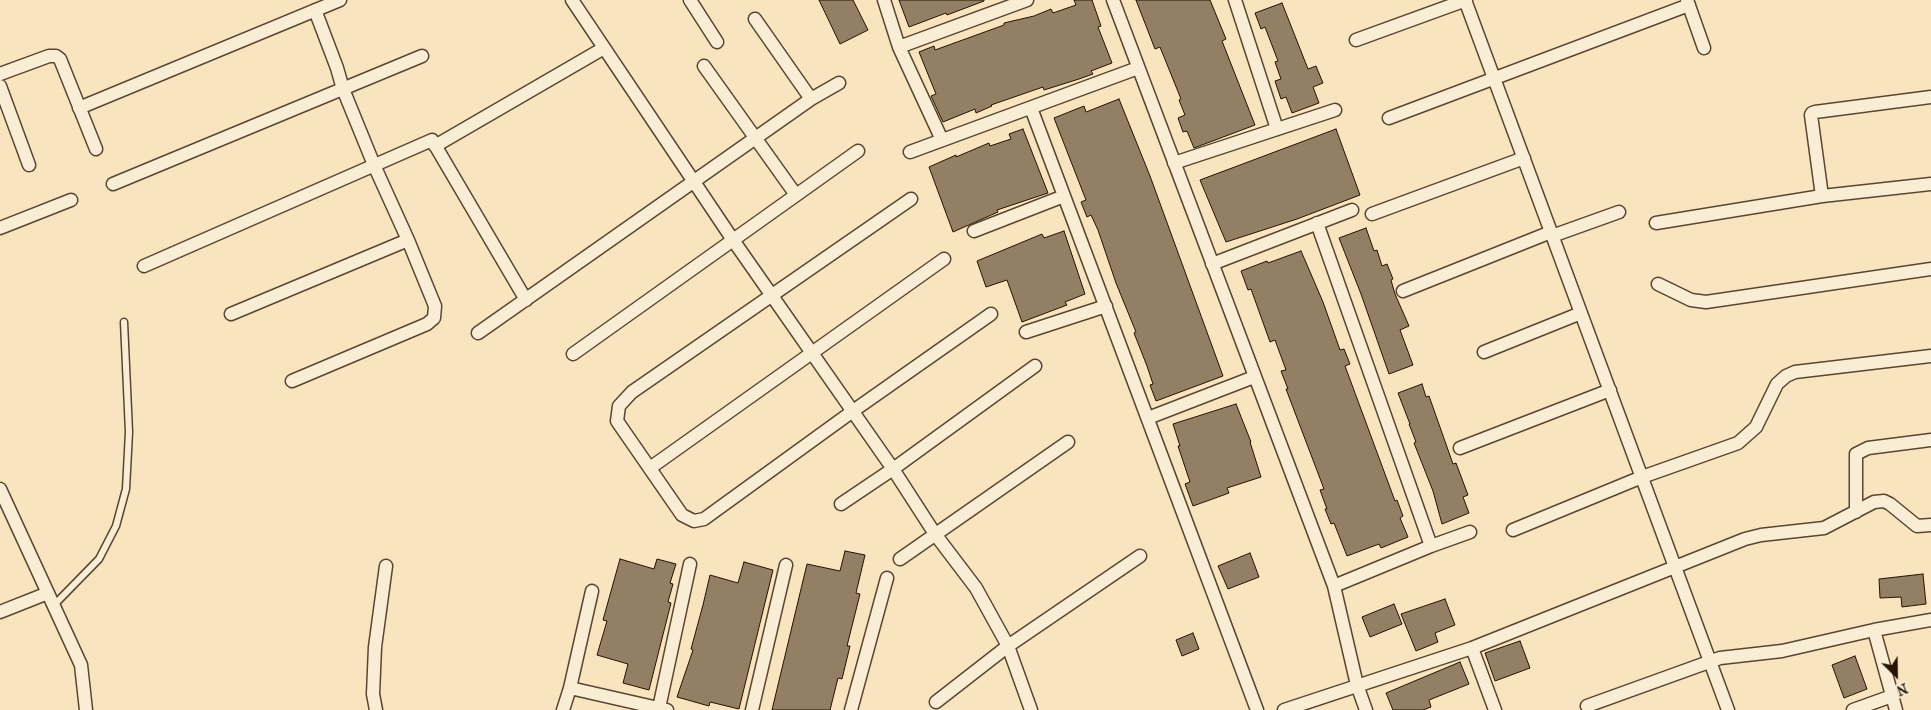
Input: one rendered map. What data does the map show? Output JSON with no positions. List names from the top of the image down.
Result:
{
  "north": "bottom right"
}
